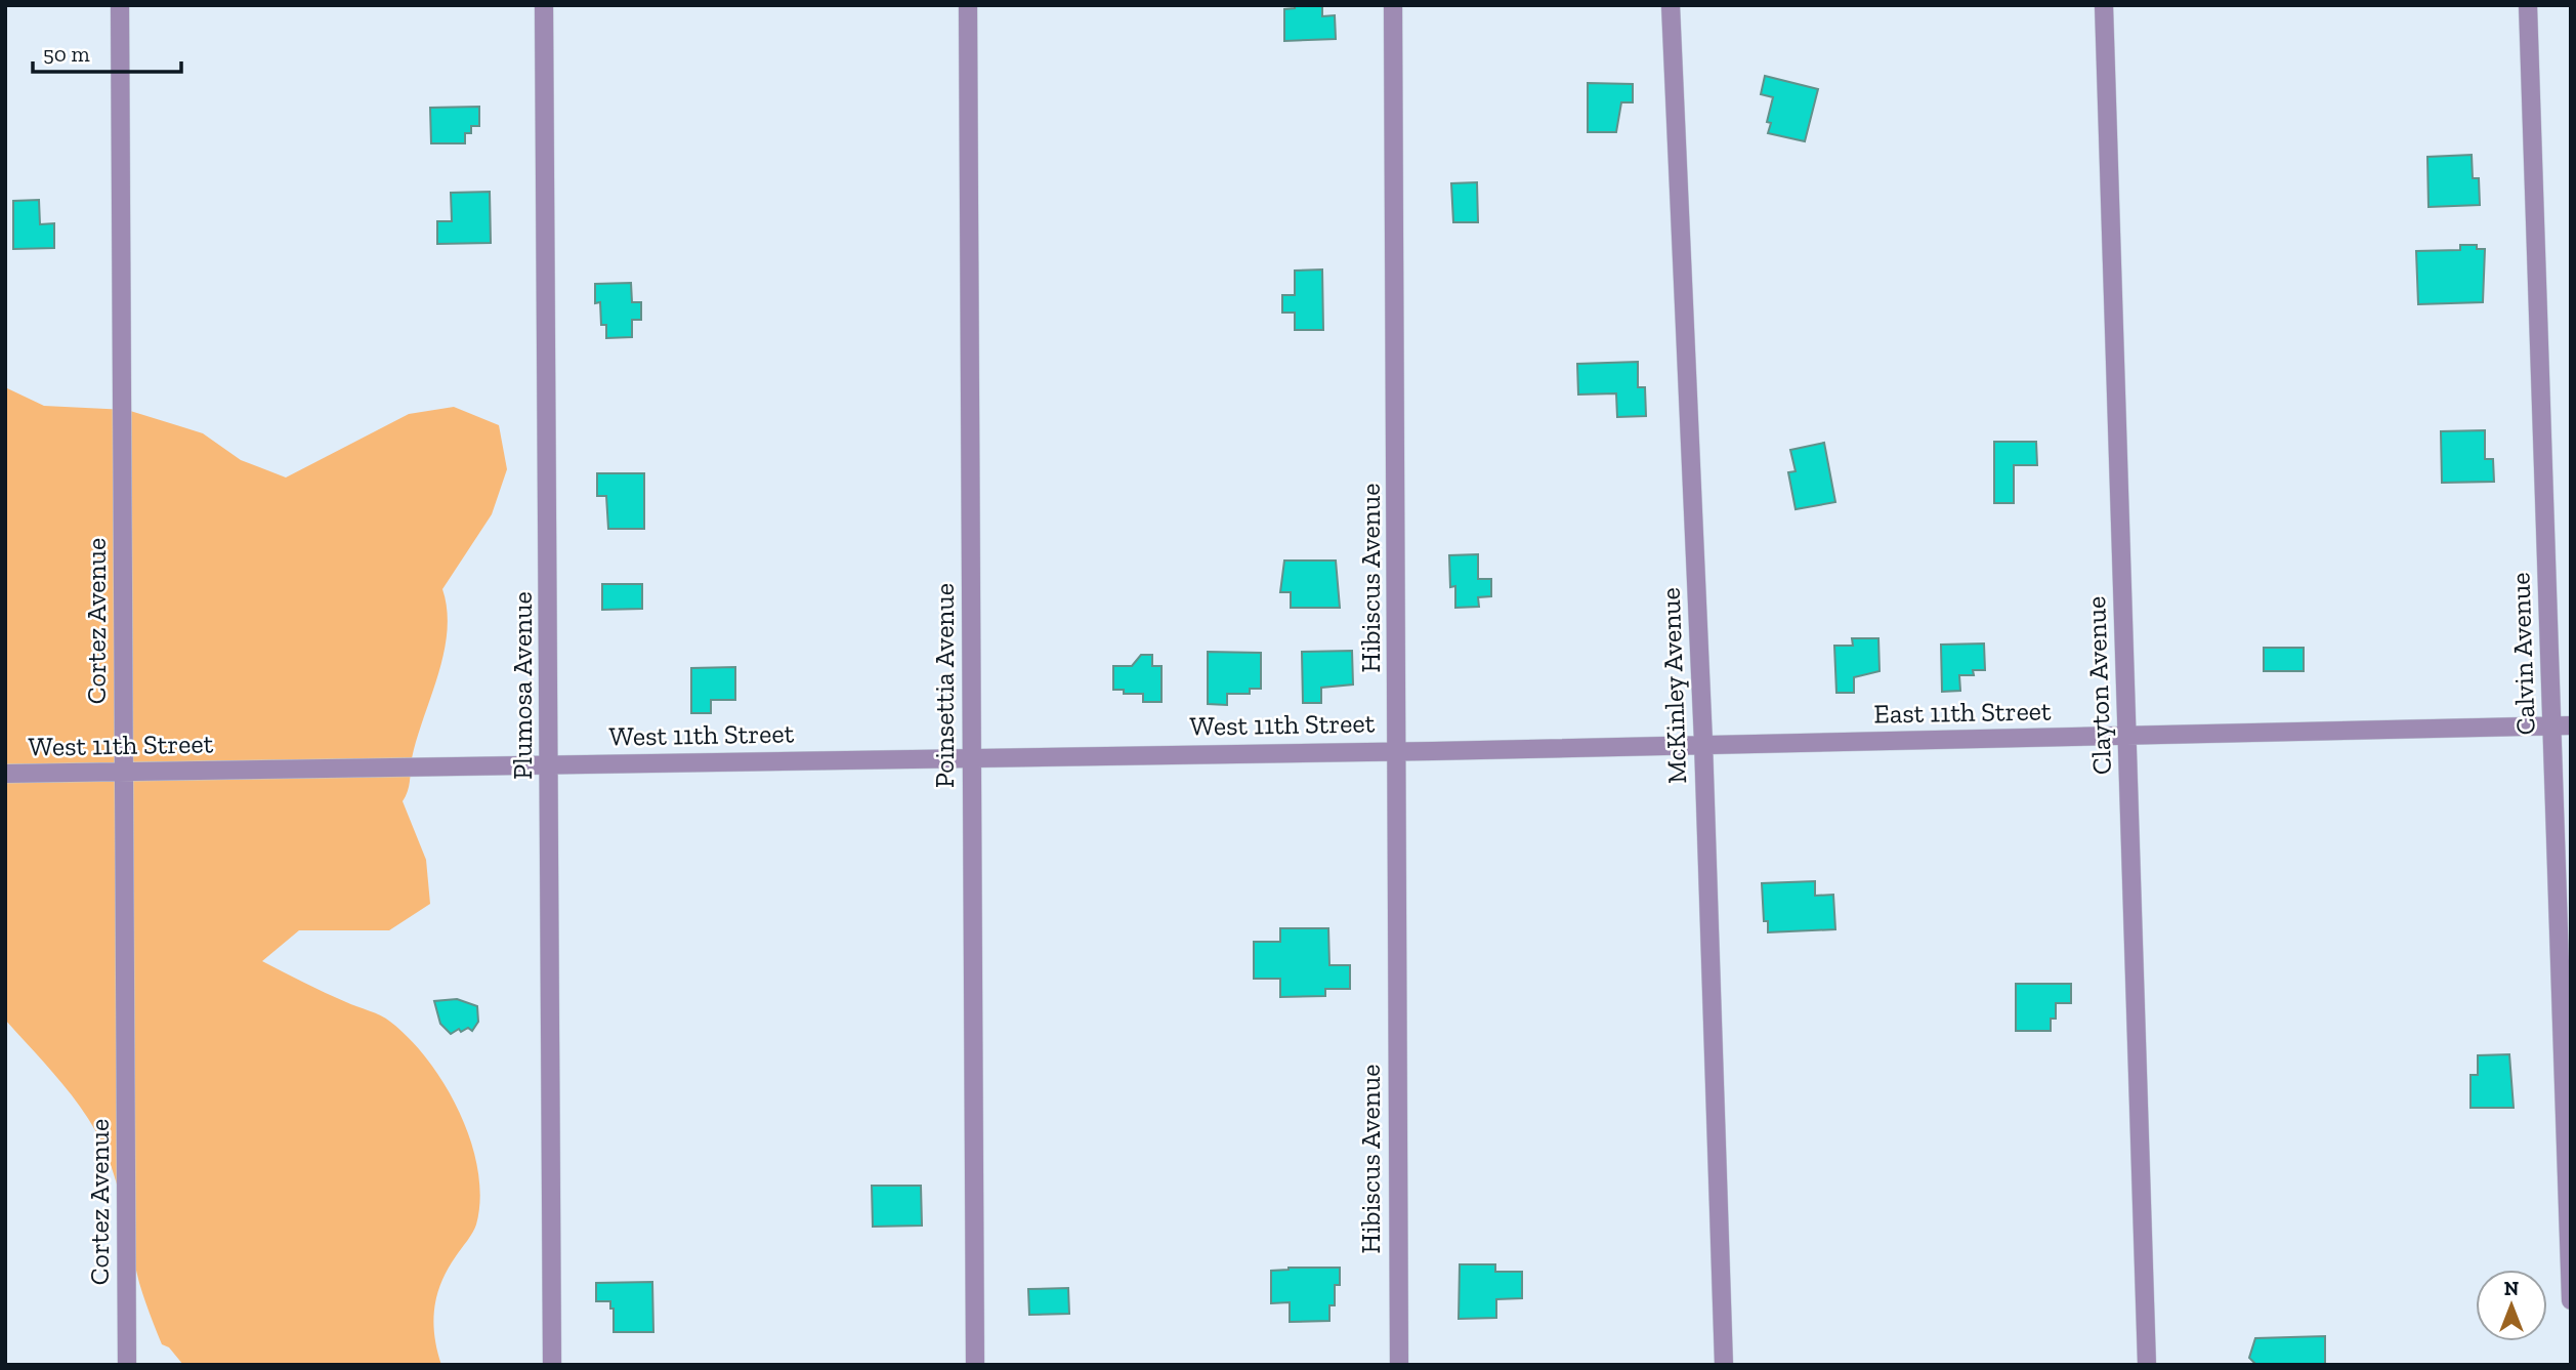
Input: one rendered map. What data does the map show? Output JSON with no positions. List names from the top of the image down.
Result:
{
  "streets": {
    "street": [
      "Hibiscus Avenue",
      "Cortez Avenue",
      "Calvin Avenue",
      "Plumosa Avenue",
      "Poinsettia Avenue",
      "McKinley Avenue",
      "Clayton Avenue",
      "East 11th Street",
      "West 11th Street"
    ]
  },
  "crossings": [
    ["Hibiscus Avenue", "East 11th Street"],
    ["Hibiscus Avenue", "West 11th Street"],
    ["Cortez Avenue", "West 11th Street"],
    ["Calvin Avenue", "East 11th Street"],
    ["Plumosa Avenue", "West 11th Street"],
    ["Poinsettia Avenue", "West 11th Street"],
    ["McKinley Avenue", "East 11th Street"],
    ["Clayton Avenue", "East 11th Street"],
    ["East 11th Street", "West 11th Street"]
  ],
  "scale_bar": "50 m",
  "north": "top"
}
